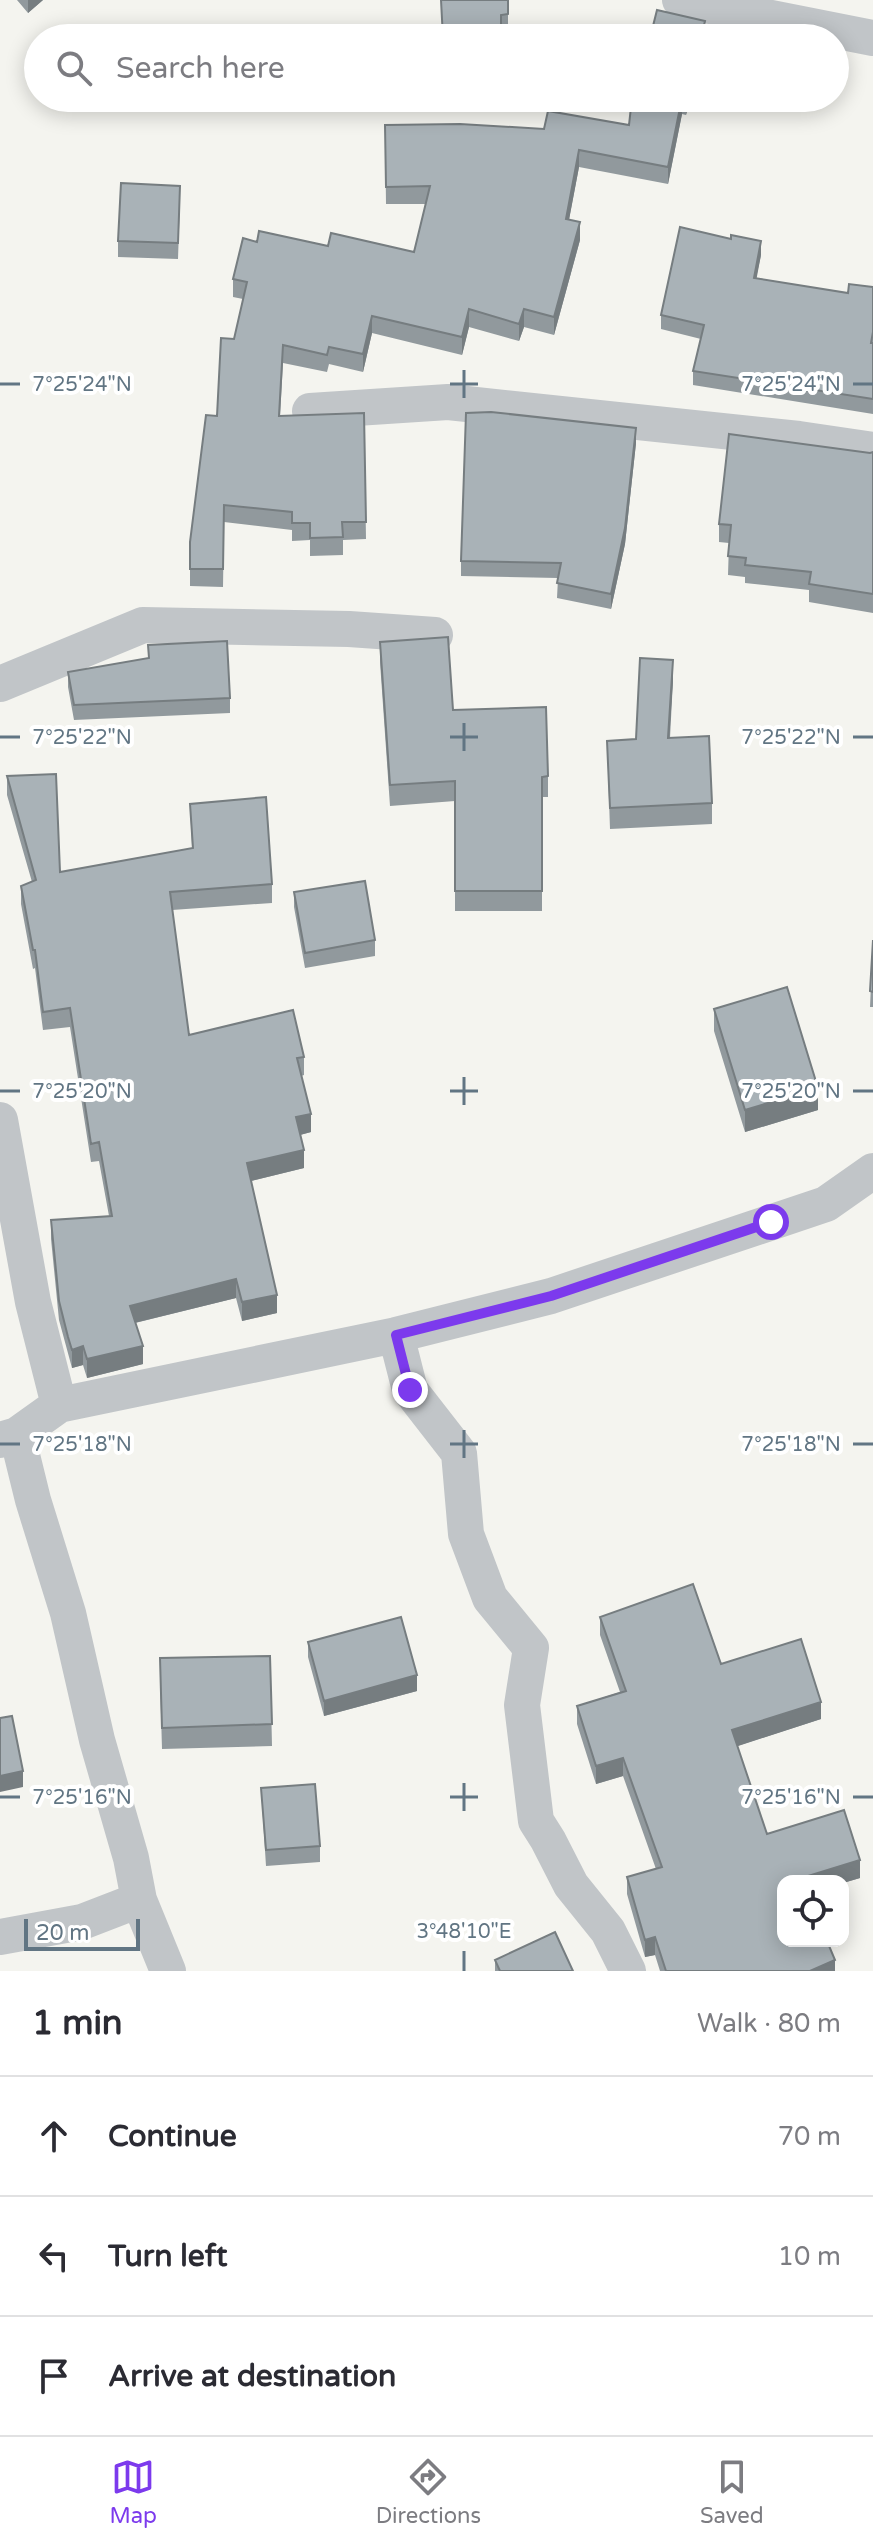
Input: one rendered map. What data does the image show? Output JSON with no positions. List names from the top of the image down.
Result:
{
  "scale_bar": "20 m",
  "page": {
    "search": "Search here",
    "scale": "20 m",
    "heading": ["1 min", "Walk · 80 m"],
    "list": [
      ["Continue", "70 m"],
      ["Turn left", "10 m"],
      "Arrive at destination"
    ],
    "nav": ["Map", "Directions", "Saved"]
  },
  "coordinates": [
    "7°25'24\"N",
    "7°25'22\"N",
    "7°25'20\"N",
    "7°25'18\"N",
    "7°25'16\"N",
    "3°48'10\"E"
  ]
}
